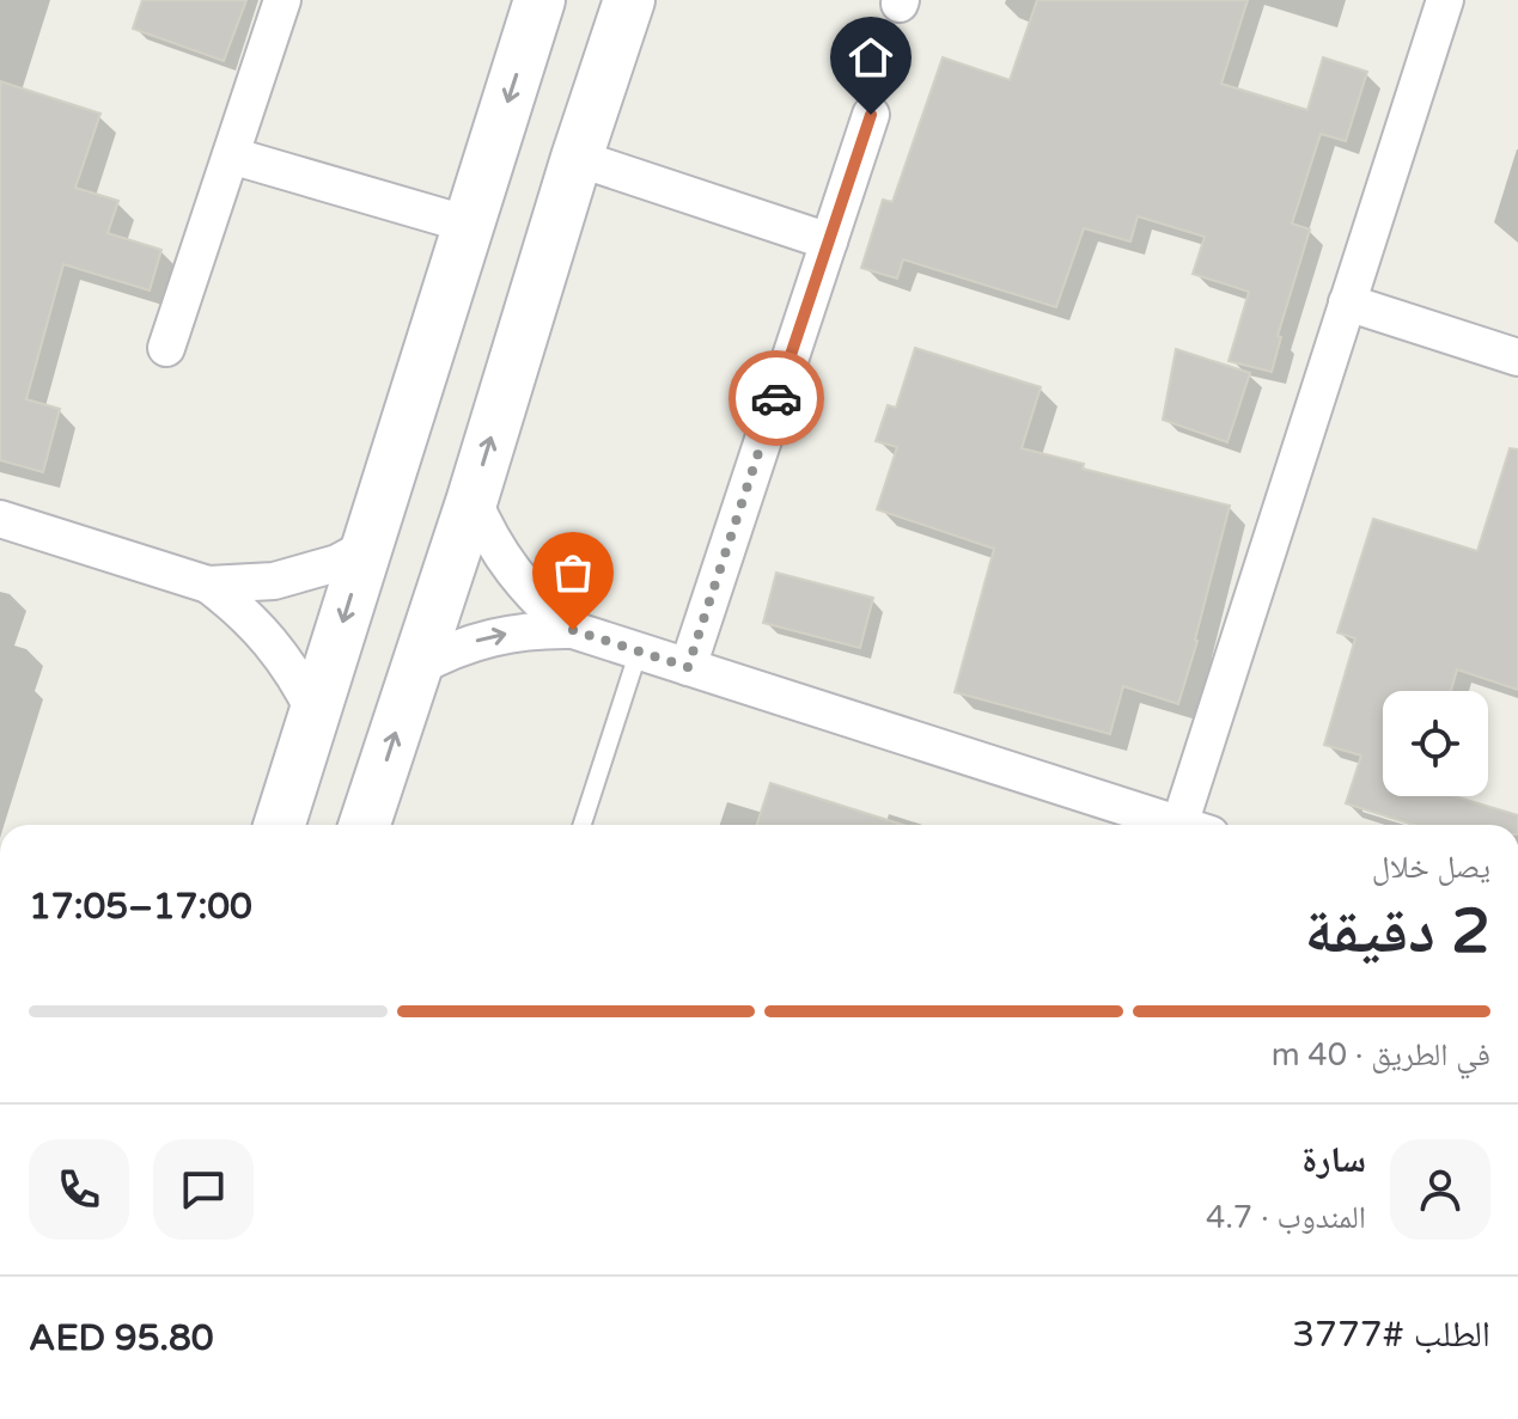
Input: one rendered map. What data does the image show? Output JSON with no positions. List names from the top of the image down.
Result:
{
  "page": {
    "heading": ["2 دقيقة", "يصل خلال", "17:00–17:05"],
    "panel": [
      "سارة",
      "المندوب · 4.7",
      "الطلب #3777",
      "AED 95.80"
    ],
    "bar": "في الطريق · 40 m"
  }
}
